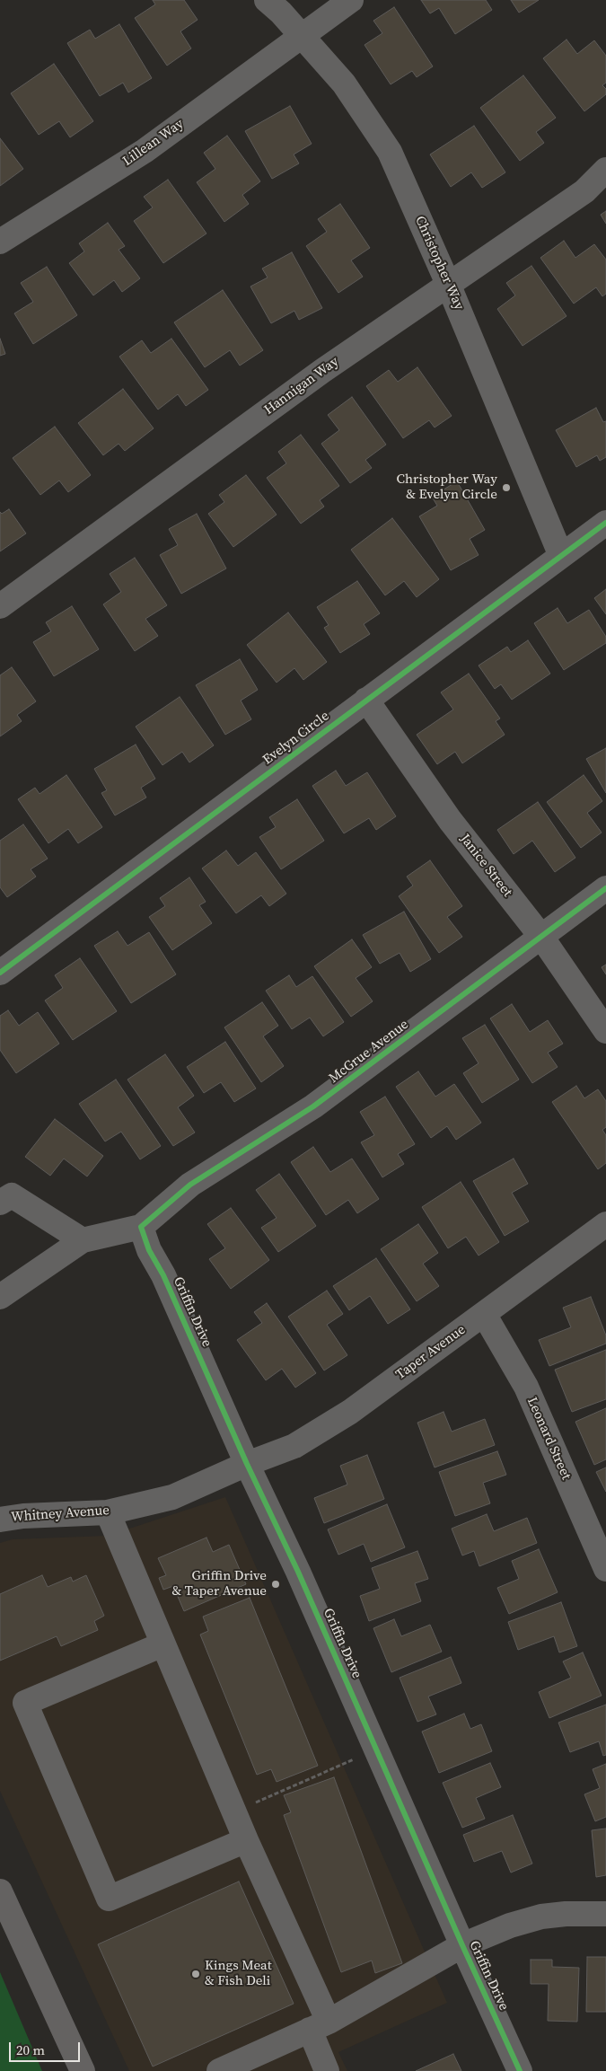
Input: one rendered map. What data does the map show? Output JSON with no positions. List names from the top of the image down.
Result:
{
  "streets": {
    "street": [
      "Lillean Way",
      "Christopher Way",
      "Hannigan Way",
      "Evelyn Circle",
      "Janice Street",
      "McGrue Avenue",
      "Griffin Drive",
      "Taper Avenue",
      "Leonard Street",
      "Whitney Avenue"
    ]
  },
  "crossings": [
    ["Lillean Way", "Christopher Way"],
    ["Christopher Way", "Hannigan Way"],
    ["Christopher Way", "Evelyn Circle"],
    ["Evelyn Circle", "Janice Street"],
    ["Janice Street", "McGrue Avenue"],
    ["McGrue Avenue", "Griffin Drive"],
    ["Griffin Drive", "Taper Avenue"],
    ["Griffin Drive", "Whitney Avenue"],
    ["Taper Avenue", "Leonard Street"],
    ["Taper Avenue", "Whitney Avenue"]
  ],
  "places": ["Christopher Way & Evelyn Circle", "Griffin Drive & Taper Avenue", "Kings Meat & Fish Deli"],
  "scale_bar": "20 m"
}
